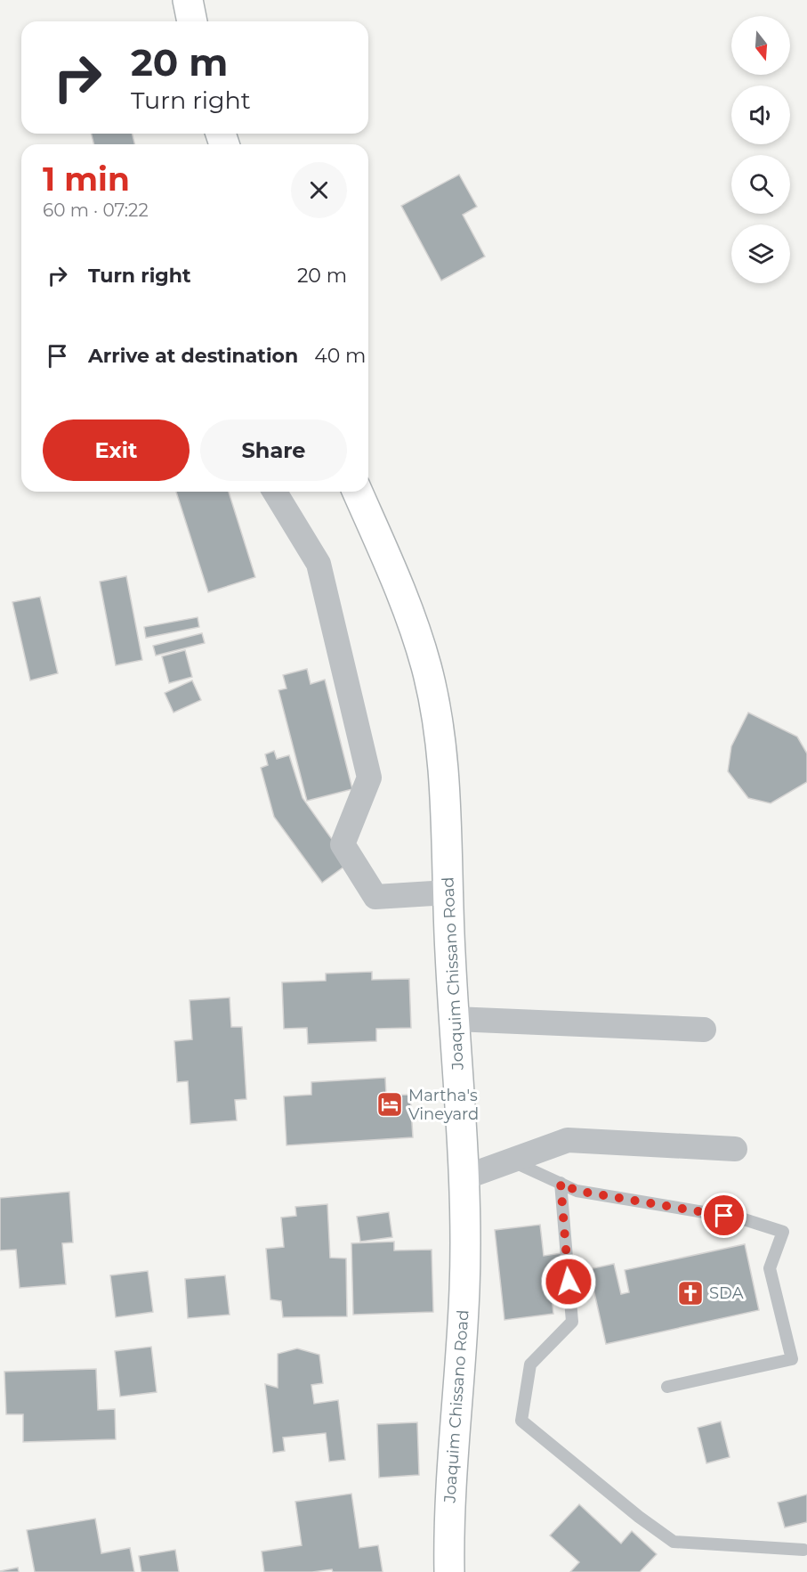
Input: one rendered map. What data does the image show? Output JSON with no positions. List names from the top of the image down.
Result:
{
  "streets": {
    "highway": ["Joaquim Chissano Road"]
  },
  "places": {
    "hotel": ["Martha's Vineyard"],
    "church": ["SDA"]
  },
  "north": "bottom",
  "page": {
    "turn": ["20 m", "Turn right"],
    "heading": ["1 min", "60 m · 07:22"],
    "list": [
      {
        "name": "Turn right",
        "value": "20 m"
      },
      {
        "name": "Arrive at destination",
        "value": "40 m"
      }
    ],
    "buttons": ["Exit", "Share"]
  }
}
